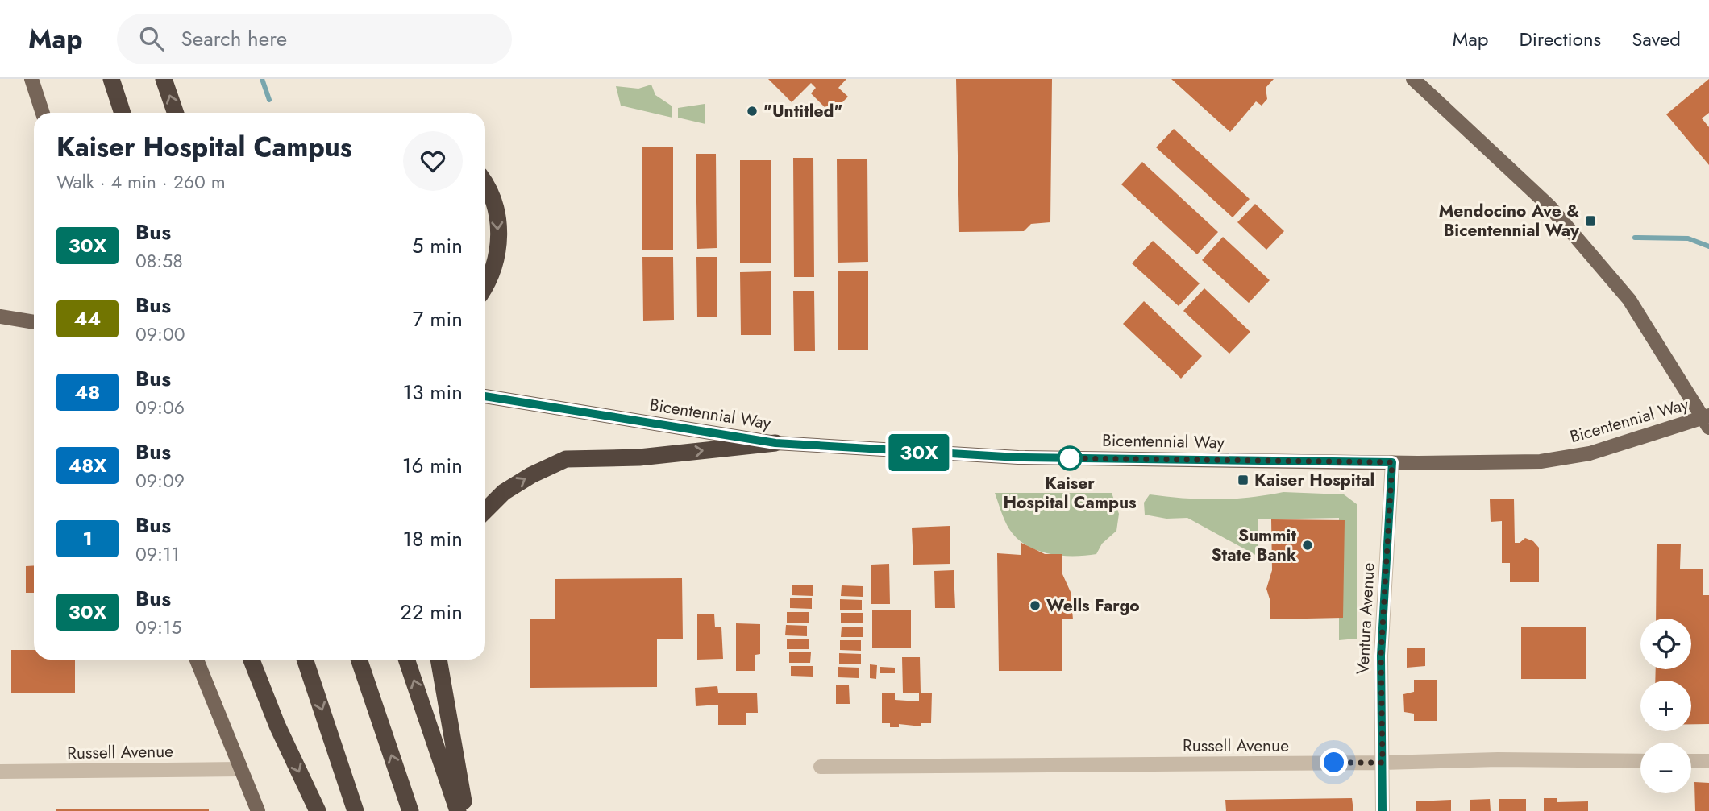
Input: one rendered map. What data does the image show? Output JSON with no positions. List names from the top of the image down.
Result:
{
  "streets": {
    "main road": ["Bicentennial Way"],
    "street": ["Ventura Avenue", "Russell Avenue"]
  },
  "crossings": [
    ["Bicentennial Way", "Ventura Avenue"],
    ["Ventura Avenue", "Russell Avenue"]
  ],
  "places": {
    "other": [
      "\"Untitled\"",
      "Kaiser Hospital Campus",
      "Summit State Bank",
      "Wells Fargo"
    ],
    "transit": ["Mendocino Ave & Bicentennial Way", "Kaiser Hospital"]
  },
  "lines": ["bus line 30X"],
  "page": {
    "header": "Map",
    "search": "Search here",
    "nav": ["Map", "Directions", "Saved"],
    "on_map": "30X",
    "heading": ["Kaiser Hospital Campus", "Walk · 4 min · 260 m"],
    "list": [
      {
        "mark": "30X",
        "name": "Bus",
        "note": "08:58",
        "value": "5 min"
      },
      {
        "mark": "44",
        "name": "Bus",
        "note": "09:00",
        "value": "7 min"
      },
      {
        "mark": "48",
        "name": "Bus",
        "note": "09:06",
        "value": "13 min"
      },
      {
        "mark": "48X",
        "name": "Bus",
        "note": "09:09",
        "value": "16 min"
      },
      {
        "mark": "1",
        "name": "Bus",
        "note": "09:11",
        "value": "18 min"
      },
      {
        "mark": "30X",
        "name": "Bus",
        "note": "09:15",
        "value": "22 min"
      }
    ],
    "map_buttons": ["+", "−"]
  }
}
